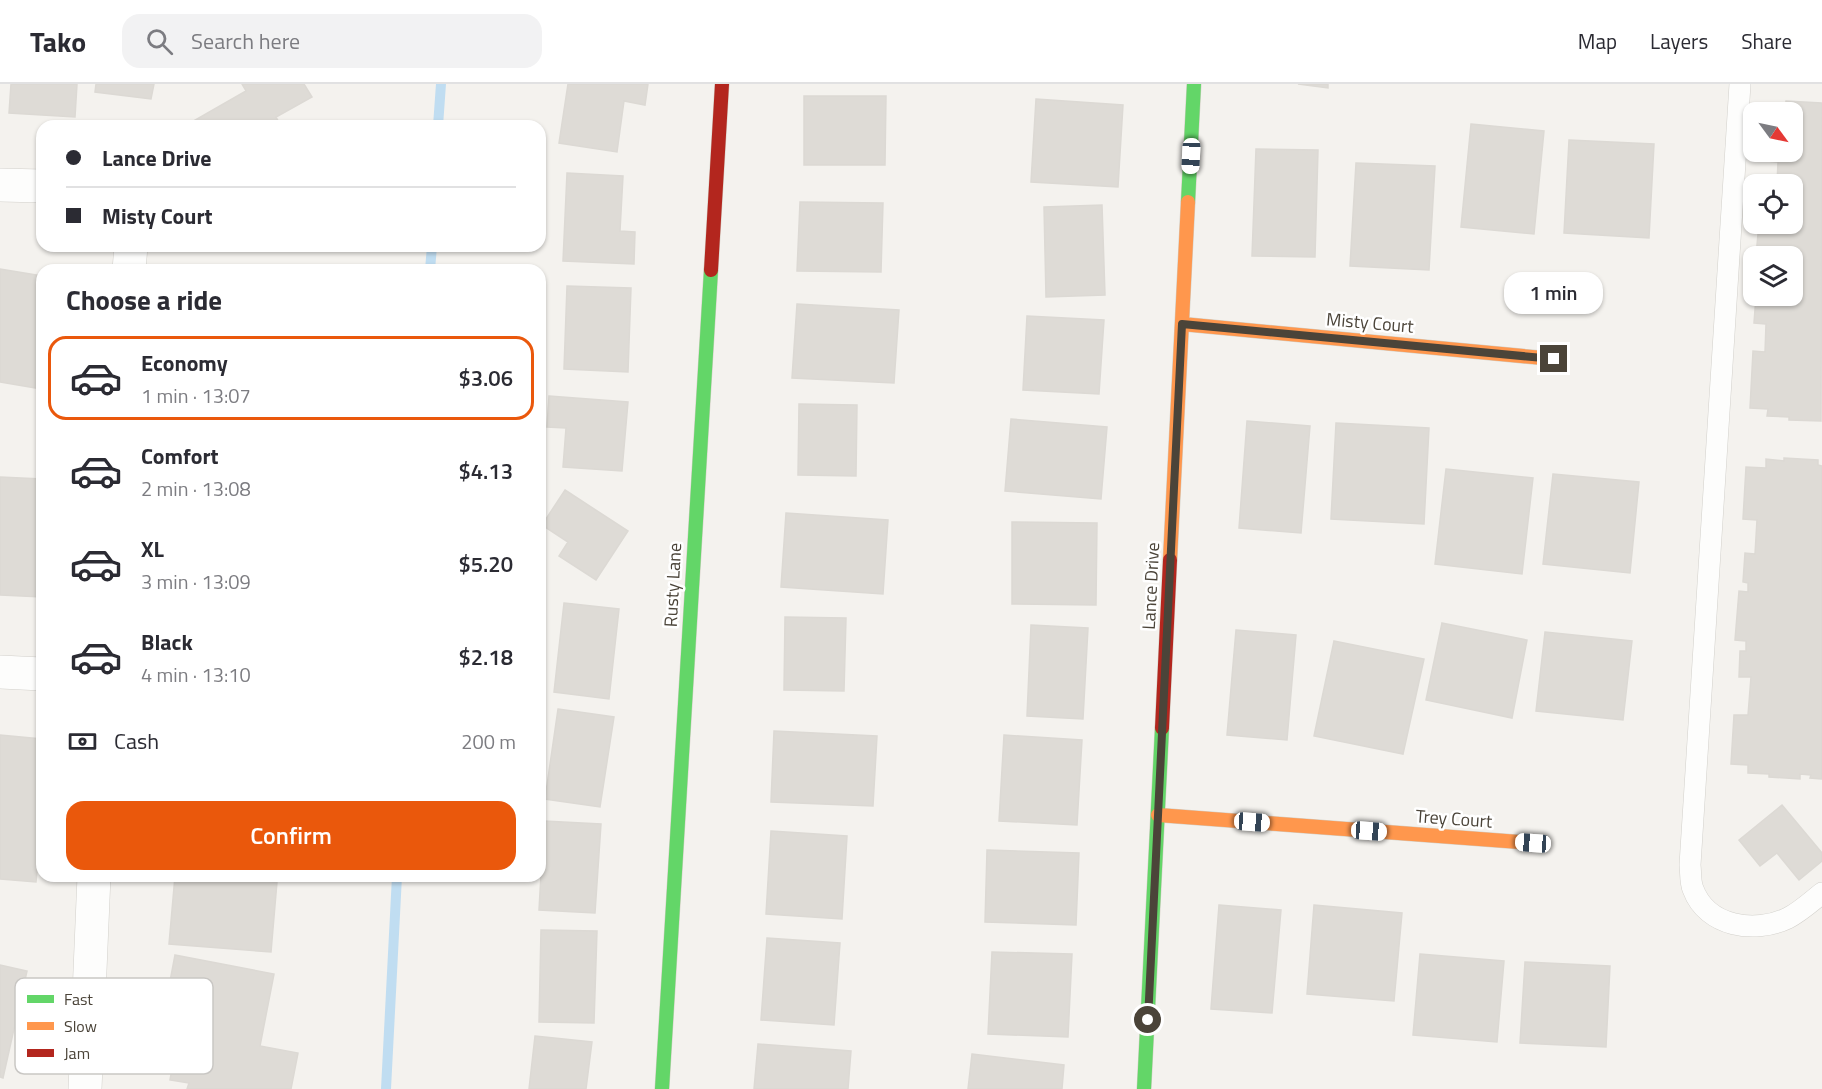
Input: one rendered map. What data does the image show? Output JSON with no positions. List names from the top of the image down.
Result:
{
  "streets": {
    "street": [
      "Misty Court",
      "Rusty Lane",
      "Lance Drive",
      "Trey Court"
    ]
  },
  "crossings": [
    ["Misty Court", "Lance Drive"],
    ["Lance Drive", "Trey Court"]
  ],
  "legend": ["Fast", "Slow", "Jam"],
  "north": "bottom right",
  "page": {
    "header": "Tako",
    "search": "Search here",
    "nav": ["Map", "Layers", "Share"],
    "banner": ["Lance Drive", "Misty Court"],
    "heading": "Choose a ride",
    "bubble": "1 min",
    "list": [
      {
        "name": "Economy",
        "note": "1 min · 13:07",
        "value": "$3.06"
      },
      {
        "name": "Comfort",
        "note": "2 min · 13:08",
        "value": "$4.13"
      },
      {
        "name": "XL",
        "note": "3 min · 13:09",
        "value": "$5.20"
      },
      {
        "name": "Black",
        "note": "4 min · 13:10",
        "value": "$2.18"
      }
    ],
    "pay": ["Cash", "200 m"],
    "buttons": "Confirm"
  }
}
